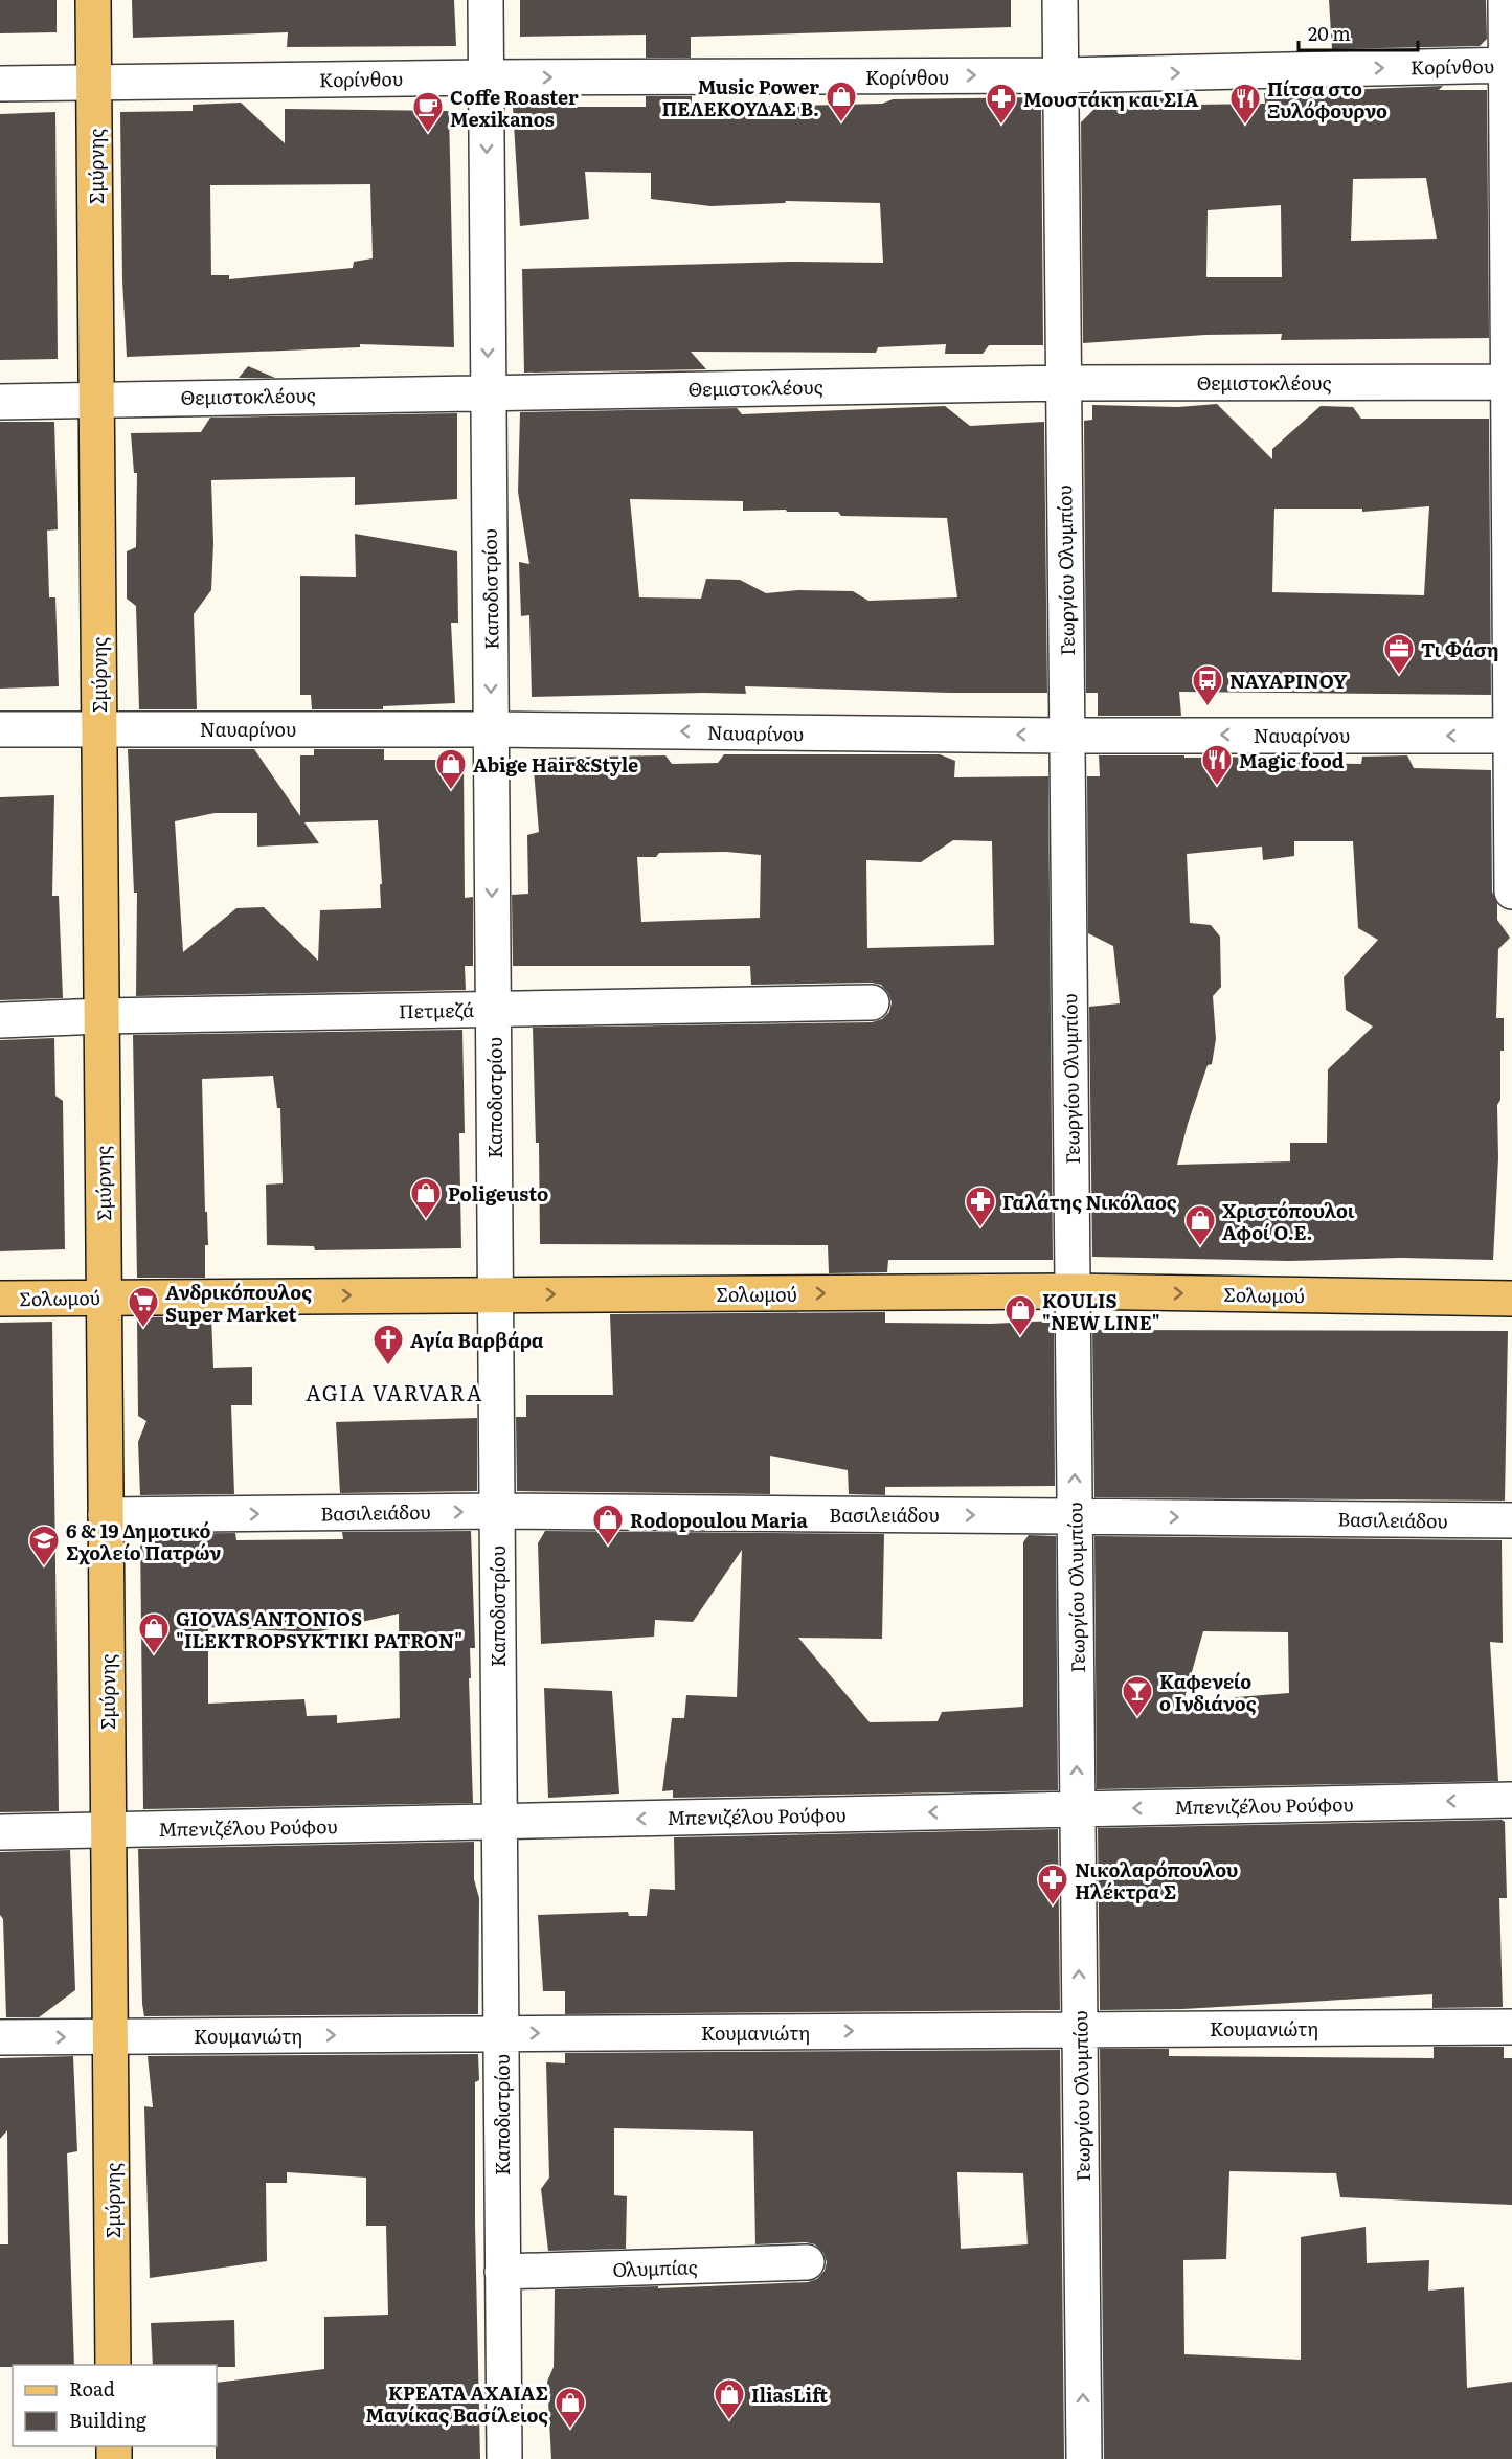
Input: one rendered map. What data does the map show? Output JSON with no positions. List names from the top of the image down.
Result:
{
  "streets": {
    "main road": ["Σμύρνης", "Σολωμού"],
    "street": [
      "Κορίνθου",
      "Θεμιστοκλέους",
      "Γεωργίου Ολυμπίου",
      "Καποδιστρίου",
      "Ναυαρίνου",
      "Πετμεζά",
      "Βασιλειάδου",
      "Μπενιζέλου Ρούφου",
      "Κουμανιώτη",
      "Ολυμπίας"
    ]
  },
  "crossings": [
    ["Κορίνθου", "Σμύρνης"],
    ["Κορίνθου", "Γεωργίου Ολυμπίου"],
    ["Κορίνθου", "Καποδιστρίου"],
    ["Σμύρνης", "Θεμιστοκλέους"],
    ["Σμύρνης", "Ναυαρίνου"],
    ["Σμύρνης", "Πετμεζά"],
    ["Σμύρνης", "Σολωμού"],
    ["Σμύρνης", "Βασιλειάδου"],
    ["Σμύρνης", "Μπενιζέλου Ρούφου"],
    ["Σμύρνης", "Κουμανιώτη"],
    ["Θεμιστοκλέους", "Γεωργίου Ολυμπίου"],
    ["Θεμιστοκλέους", "Καποδιστρίου"],
    ["Γεωργίου Ολυμπίου", "Ναυαρίνου"],
    ["Γεωργίου Ολυμπίου", "Σολωμού"],
    ["Γεωργίου Ολυμπίου", "Βασιλειάδου"],
    ["Γεωργίου Ολυμπίου", "Μπενιζέλου Ρούφου"],
    ["Γεωργίου Ολυμπίου", "Κουμανιώτη"],
    ["Καποδιστρίου", "Ναυαρίνου"],
    ["Καποδιστρίου", "Πετμεζά"],
    ["Καποδιστρίου", "Σολωμού"],
    ["Καποδιστρίου", "Βασιλειάδου"],
    ["Καποδιστρίου", "Μπενιζέλου Ρούφου"],
    ["Καποδιστρίου", "Κουμανιώτη"],
    ["Καποδιστρίου", "Ολυμπίας"]
  ],
  "one_way": [
    "Κορίνθου",
    "Γεωργίου Ολυμπίου",
    "Καποδιστρίου",
    "Ναυαρίνου",
    "Σολωμού",
    "Βασιλειάδου",
    "Μπενιζέλου Ρούφου",
    "Κουμανιώτη"
  ],
  "districts": ["AGIA VARVARA"],
  "places": {
    "shop": [
      "Music Power ΠΕΛΕΚΟΥΔΑΣ Β.",
      "Abige Hair&Style",
      "Poligeusto",
      "Χριστόπουλοι Αφοί Ο.Ε.",
      "KOULIS \"NEW LINE\"",
      "Rodopoulou Maria",
      "GIOVAS ANTONIOS \"ILEKTROPSYKTIKI PATRON\"",
      "IliasLift",
      "ΚΡΕΑΤΑ ΑΧΑΙΑΣ Μανίκας Βασίλειος"
    ],
    "pharmacy": ["Μουστάκη και ΣΙΑ", "Γαλάτης Νικόλαος", "Νικολαρόπουλου Ηλέκτρα Σ"],
    "restaurant": ["Πίτσα στο Ξυλόφουρνο", "Magic food"],
    "cafe": ["Coffe Roaster Mexikanos"],
    "office": ["Τι Φάση"],
    "bus stop": ["ΝΑΥΑΡΙΝΟΥ"],
    "supermarket": ["Ανδρικόπουλος Super Market"],
    "church": ["Αγία Βαρβάρα"],
    "school or university": ["6 & 19 Δημοτικό Σχολείο Πατρών"],
    "bar": ["Καφενείο ο Ινδιάνος"]
  },
  "legend": ["Road", "Building"],
  "scale_bar": "20 m"
}
